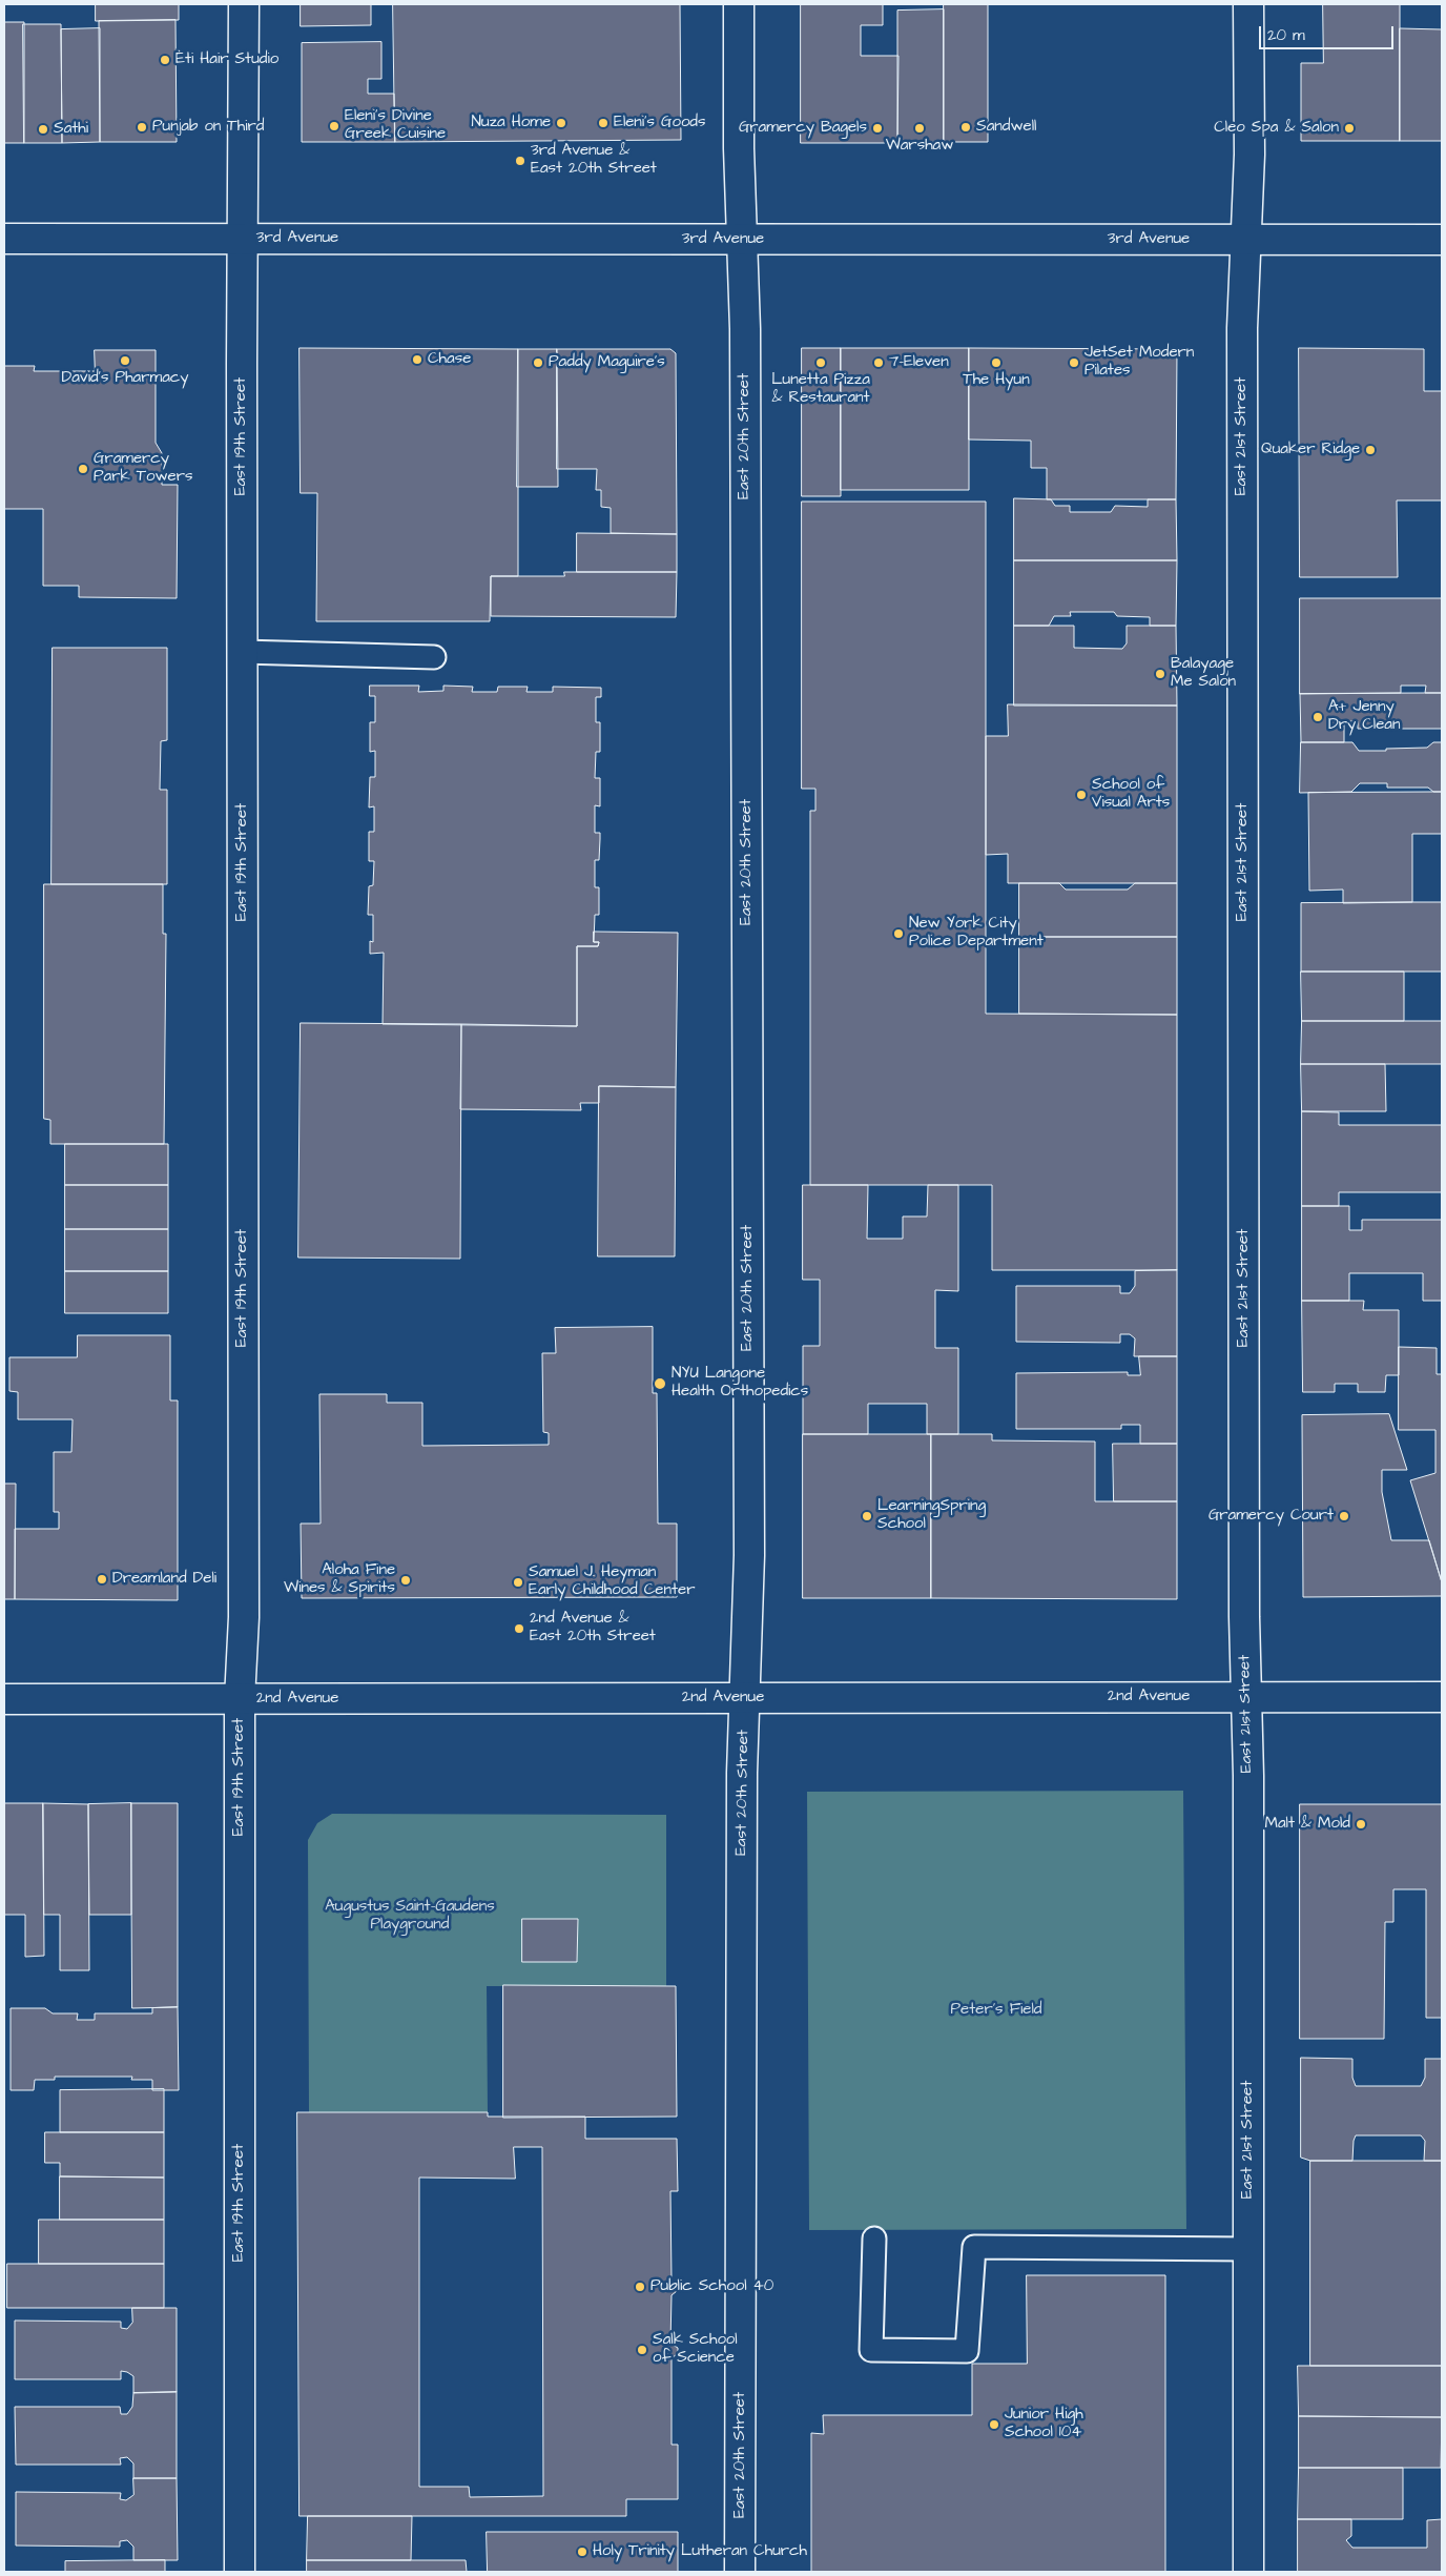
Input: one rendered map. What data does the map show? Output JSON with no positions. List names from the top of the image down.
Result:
{
  "streets": {
    "street": [
      "3rd Avenue",
      "East 19th Street",
      "East 20th Street",
      "East 21st Street",
      "2nd Avenue"
    ]
  },
  "crossings": [
    ["3rd Avenue", "East 19th Street"],
    ["3rd Avenue", "East 20th Street"],
    ["3rd Avenue", "East 21st Street"],
    ["East 19th Street", "2nd Avenue"],
    ["East 20th Street", "2nd Avenue"],
    ["East 21st Street", "2nd Avenue"]
  ],
  "parks": ["Augustus Saint-Gaudens Playground", "Peter's Field"],
  "places": [
    "Èti Hair Studio",
    "Nuza Home",
    "Eleni's Goods",
    "Eleni's Divine Greek Cuisine",
    "Punjab on Third",
    "Sandwell",
    "Gramercy Bagels",
    "Warshaw",
    "Cleo Spa & Salon",
    "Sathi",
    "3rd Avenue & East 20th Street",
    "Chase",
    "David's Pharmacy",
    "Paddy Maguire's",
    "Lunetta Pizza & Restaurant",
    "7-Eleven",
    "The Hyun",
    "JetSet Modern Pilates",
    "Quaker Ridge",
    "Gramercy Park Towers",
    "Balayage Me Salon",
    "A+ Jenny Dry Clean",
    "School of Visual Arts",
    "New York City Police Department",
    "NYU Langone Health Orthopedics",
    "LearningSpring School",
    "Gramercy Court",
    "Dreamland Deli",
    "Aloha Fine Wines & Spirits",
    "Samuel J. Heyman Early Childhood Center",
    "2nd Avenue & East 20th Street",
    "Malt & Mold",
    "Public School 40",
    "Salk School of Science",
    "Junior High School 104",
    "Holy Trinity Lutheran Church"
  ],
  "scale_bar": "20 m"
}
